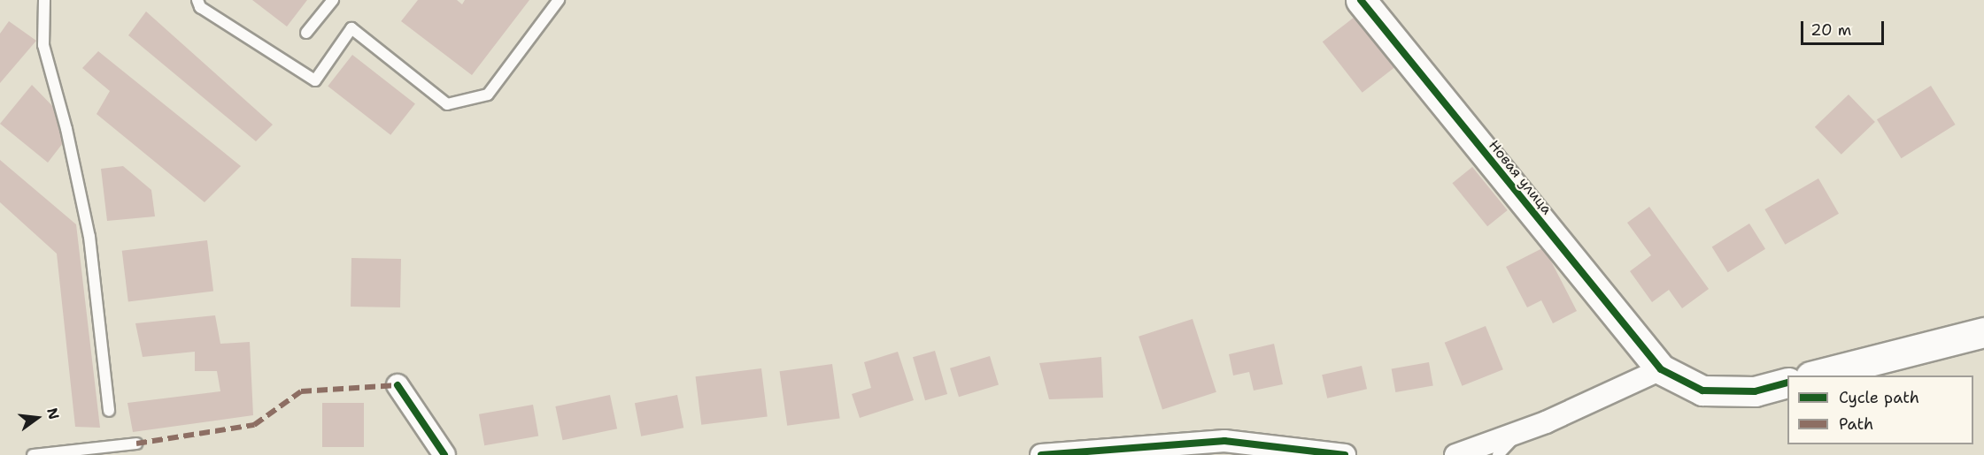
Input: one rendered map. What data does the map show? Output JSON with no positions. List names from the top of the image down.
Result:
{
  "streets": {
    "street": ["Новая улица"]
  },
  "legend": ["Cycle path", "Path"],
  "scale_bar": "20 m",
  "north": "right"
}
